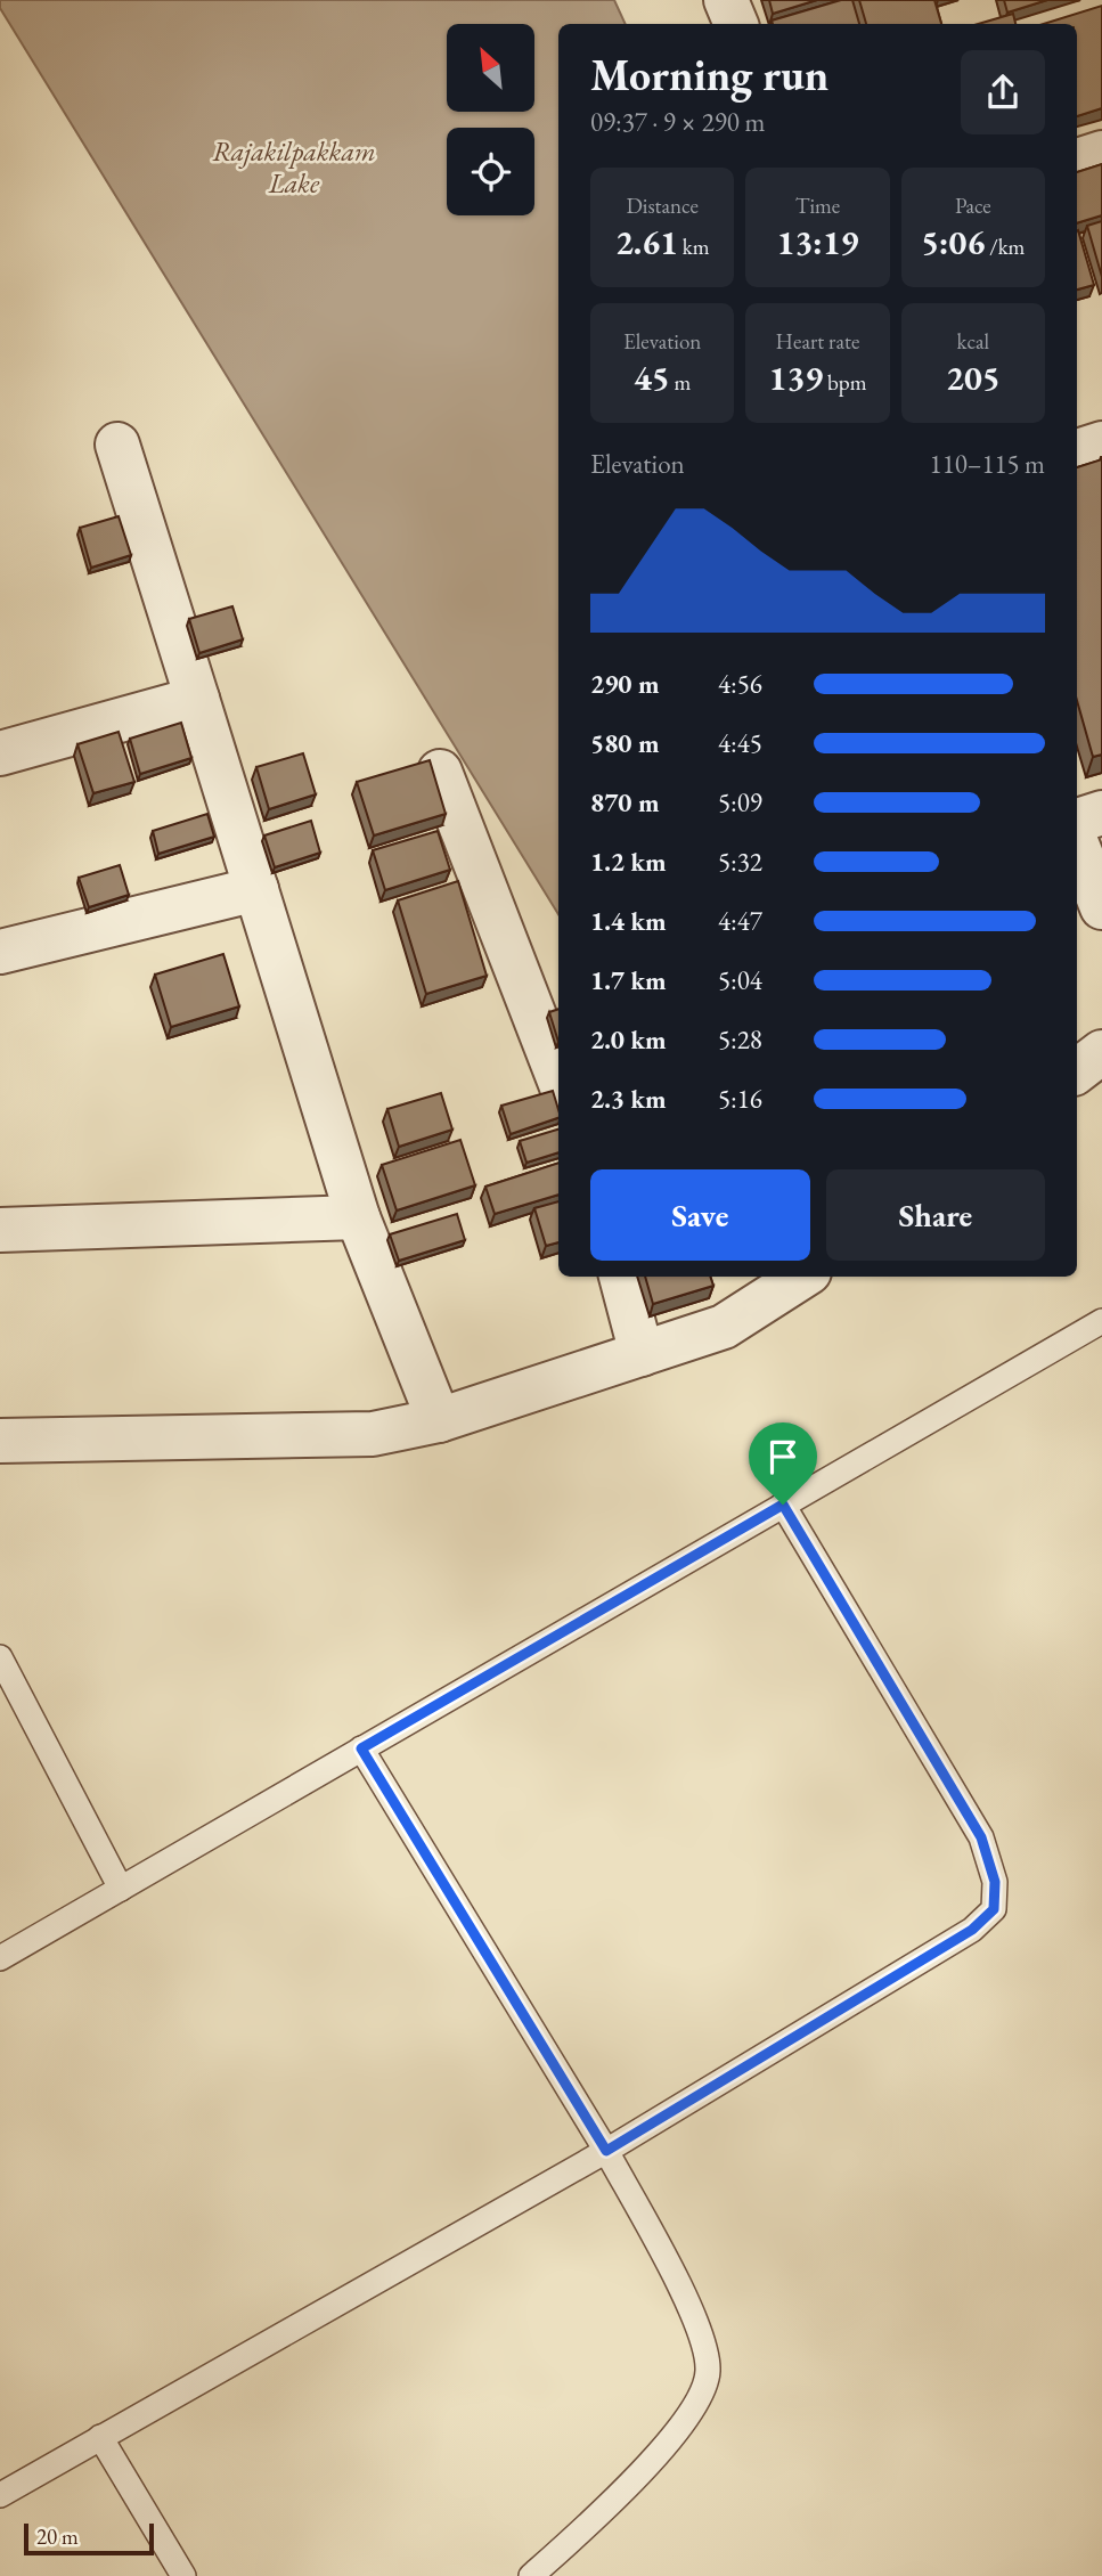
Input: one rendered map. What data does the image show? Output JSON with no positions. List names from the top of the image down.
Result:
{
  "water": ["Rajakilpakkam Lake"],
  "scale_bar": "20 m",
  "north": "top left",
  "page": {
    "heading": ["Morning run", "09:37 · 9 × 290 m"],
    "stats": [
      ["Distance", "2.61 km"],
      ["Time", "13:19"],
      ["Pace", "5:06 /km"],
      ["Elevation", "45 m"],
      ["Heart rate", "139 bpm"],
      ["kcal", "205"]
    ],
    "chart": ["Elevation", "110–115 m"],
    "list": [
      {
        "name": "290 m",
        "note": "4:56"
      },
      {
        "name": "580 m",
        "note": "4:45"
      },
      {
        "name": "870 m",
        "note": "5:09"
      },
      {
        "name": "1.2 km",
        "note": "5:32"
      },
      {
        "name": "1.4 km",
        "note": "4:47"
      },
      {
        "name": "1.7 km",
        "note": "5:04"
      },
      {
        "name": "2.0 km",
        "note": "5:28"
      },
      {
        "name": "2.3 km",
        "note": "5:16"
      }
    ],
    "buttons": ["Save", "Share"],
    "scale": "20 m"
  }
}
